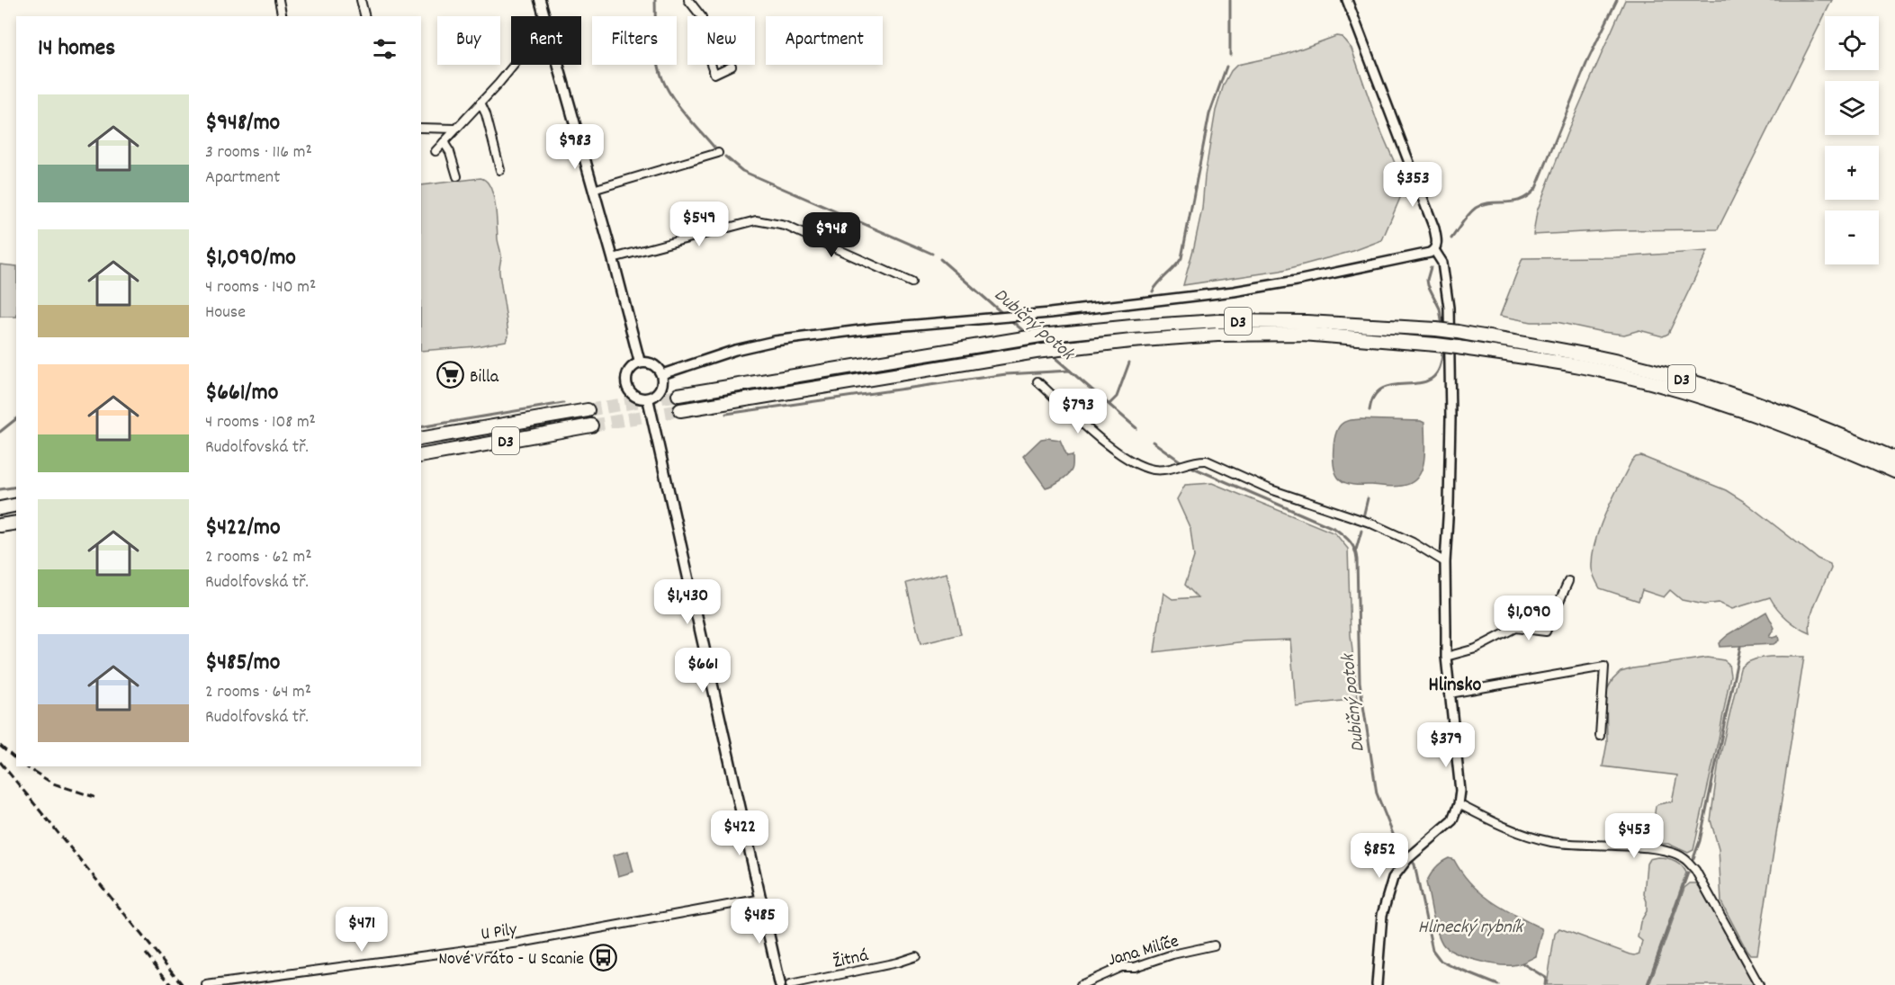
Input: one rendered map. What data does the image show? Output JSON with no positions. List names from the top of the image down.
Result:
{
  "streets": {
    "highway": ["D3"],
    "street": ["U Pily", "Jana Milíče", "Žitná"]
  },
  "districts": ["Hlinsko"],
  "water": ["Dubičný potok", "Hlinecký rybník"],
  "places": {
    "supermarket": ["Billa"],
    "bus stop": ["Nové Vráto - U Scanie"]
  },
  "page": {
    "map_buttons": ["+", "−"],
    "chip": [
      "Buy",
      "Rent",
      "Filters",
      "New",
      "Apartment"
    ],
    "heading": "14 homes",
    "list": [
      {
        "name": "$948/mo",
        "note": "3 rooms · 116 m² · Apartment"
      },
      {
        "name": "$1,090/mo",
        "note": "4 rooms · 140 m² · House"
      },
      {
        "name": "$661/mo",
        "note": "4 rooms · 108 m² · Rudolfovská tř."
      },
      {
        "name": "$422/mo",
        "note": "2 rooms · 62 m² · Rudolfovská tř."
      },
      {
        "name": "$485/mo",
        "note": "2 rooms · 64 m² · Rudolfovská tř."
      }
    ],
    "price": [
      "$983",
      "$353",
      "$549",
      "$948",
      "$793",
      "$1,430",
      "$1,090",
      "$661",
      "$379",
      "$422",
      "$453",
      "$852",
      "$485",
      "$471"
    ]
  }
}
